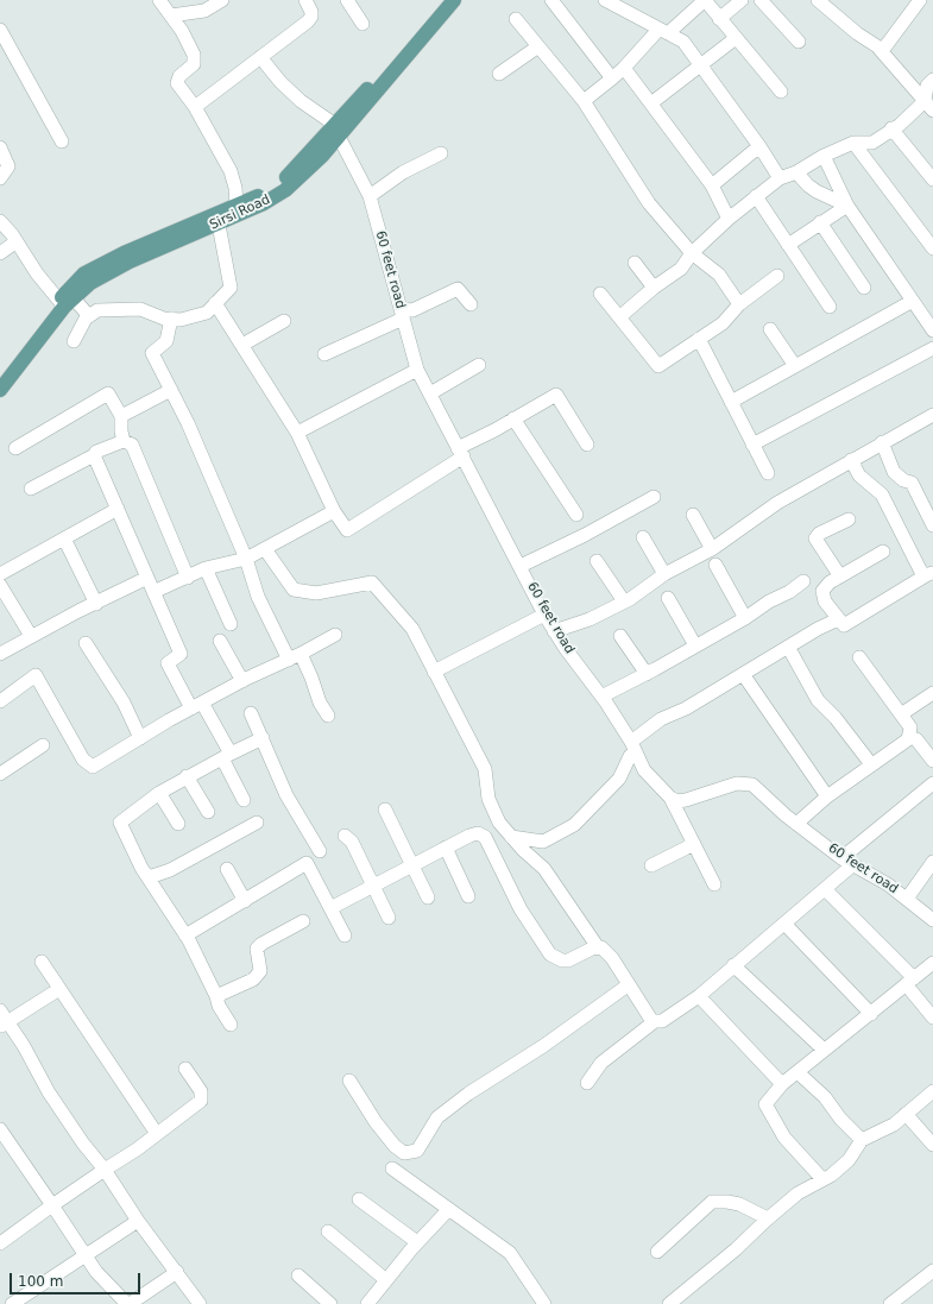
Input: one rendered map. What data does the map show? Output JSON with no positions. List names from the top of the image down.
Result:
{
  "streets": {
    "main road": ["Sirsi Road"],
    "street": ["60 feet road"]
  },
  "crossings": [
    ["Sirsi Road", "60 feet road"]
  ],
  "scale_bar": "100 m"
}
